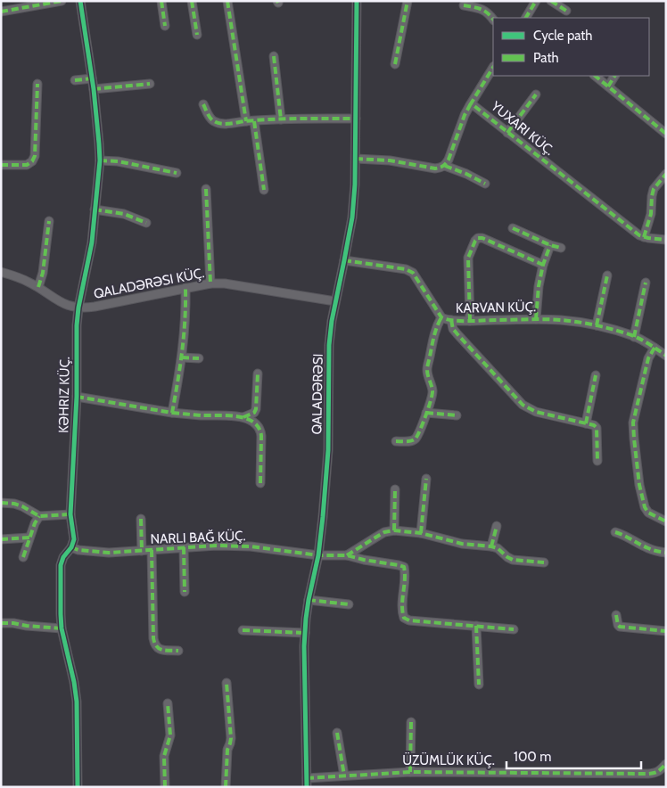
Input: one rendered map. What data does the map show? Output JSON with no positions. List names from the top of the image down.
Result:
{
  "streets": {
    "street": [
      "QALADƏRƏSI KÜÇ.",
      "KARVAN KÜÇ.",
      "QALADƏRƏSI",
      "KƏHRIZ KÜÇ.",
      "ÜZÜMLÜK KÜÇ."
    ]
  },
  "crossings": [
    ["QALADƏRƏSI KÜÇ.", "QALADƏRƏSI"],
    ["QALADƏRƏSI KÜÇ.", "KƏHRIZ KÜÇ."],
    ["KARVAN KÜÇ.", "QALADƏRƏSI"],
    ["QALADƏRƏSI", "ÜZÜMLÜK KÜÇ."]
  ],
  "legend": ["Cycle path", "Path"],
  "scale_bar": "100 m"
}
